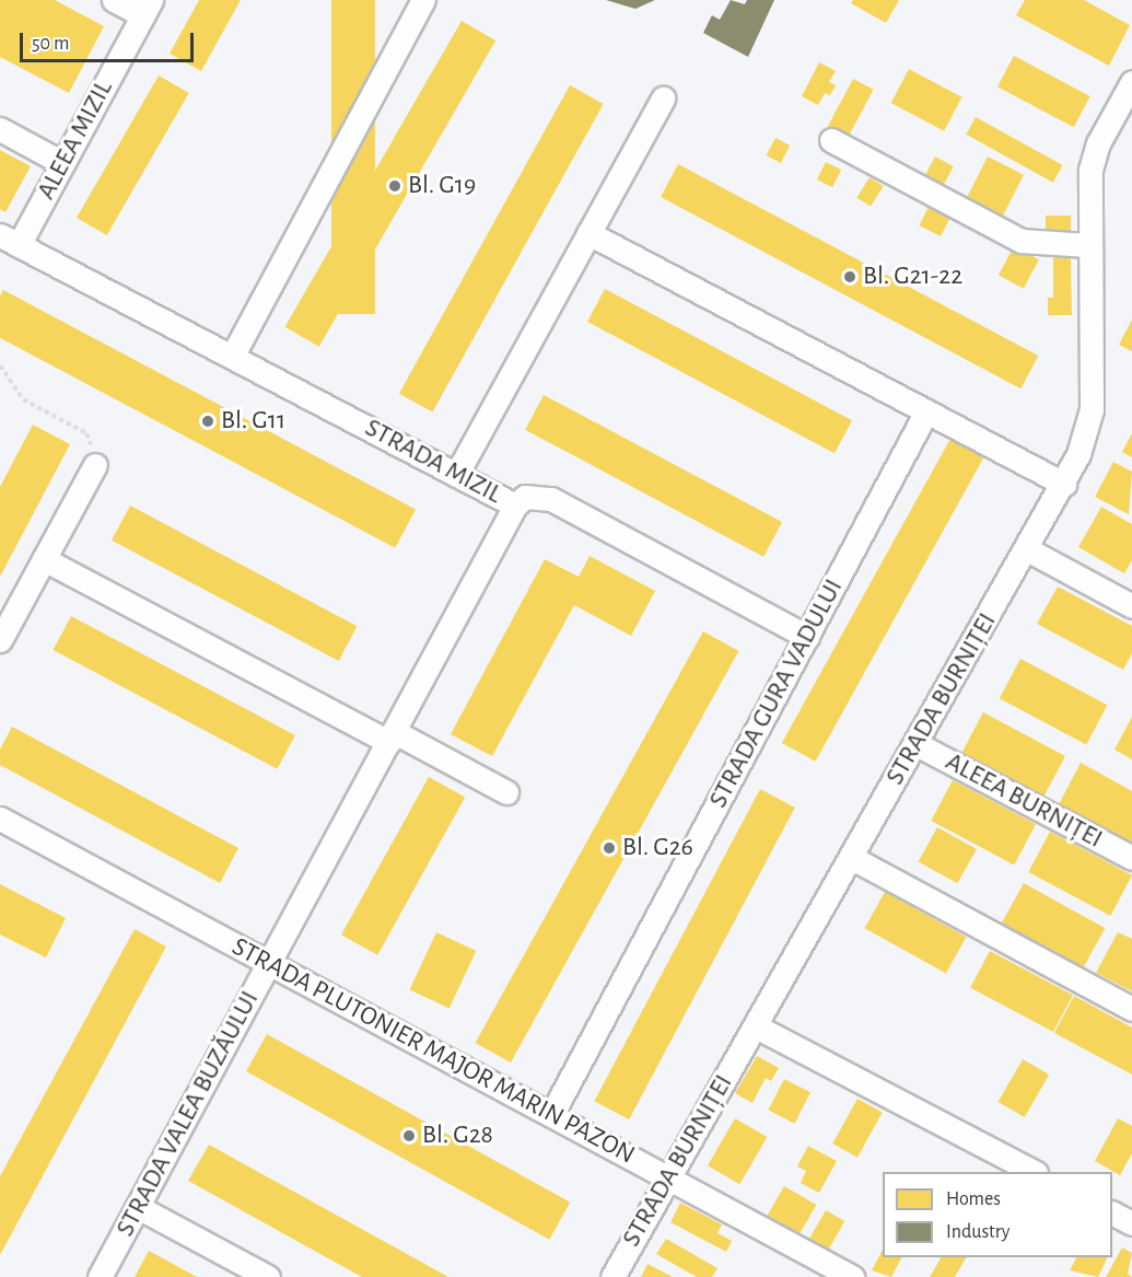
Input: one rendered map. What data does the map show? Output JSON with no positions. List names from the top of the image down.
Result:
{
  "streets": {
    "street": [
      "ALEEA MIZIL",
      "STRADA MIZIL",
      "STRADA GURA VADULUI",
      "STRADA BURNIȚEI",
      "ALEEA BURNIȚEI",
      "STRADA PLUTONIER MAJOR MARIN PAZON",
      "STRADA VALEA BUZĂULUI"
    ]
  },
  "crossings": [
    ["ALEEA MIZIL", "STRADA MIZIL"],
    ["STRADA MIZIL", "STRADA GURA VADULUI"],
    ["STRADA MIZIL", "STRADA VALEA BUZĂULUI"],
    ["STRADA GURA VADULUI", "STRADA PLUTONIER MAJOR MARIN PAZON"],
    ["STRADA BURNIȚEI", "ALEEA BURNIȚEI"],
    ["STRADA BURNIȚEI", "STRADA PLUTONIER MAJOR MARIN PAZON"],
    ["STRADA PLUTONIER MAJOR MARIN PAZON", "STRADA VALEA BUZĂULUI"]
  ],
  "places": [
    "Bl. G19",
    "Bl. G21-22",
    "Bl. G11",
    "Bl. G26",
    "Bl. G28"
  ],
  "legend": ["Homes", "Industry"],
  "scale_bar": "50 m"
}
